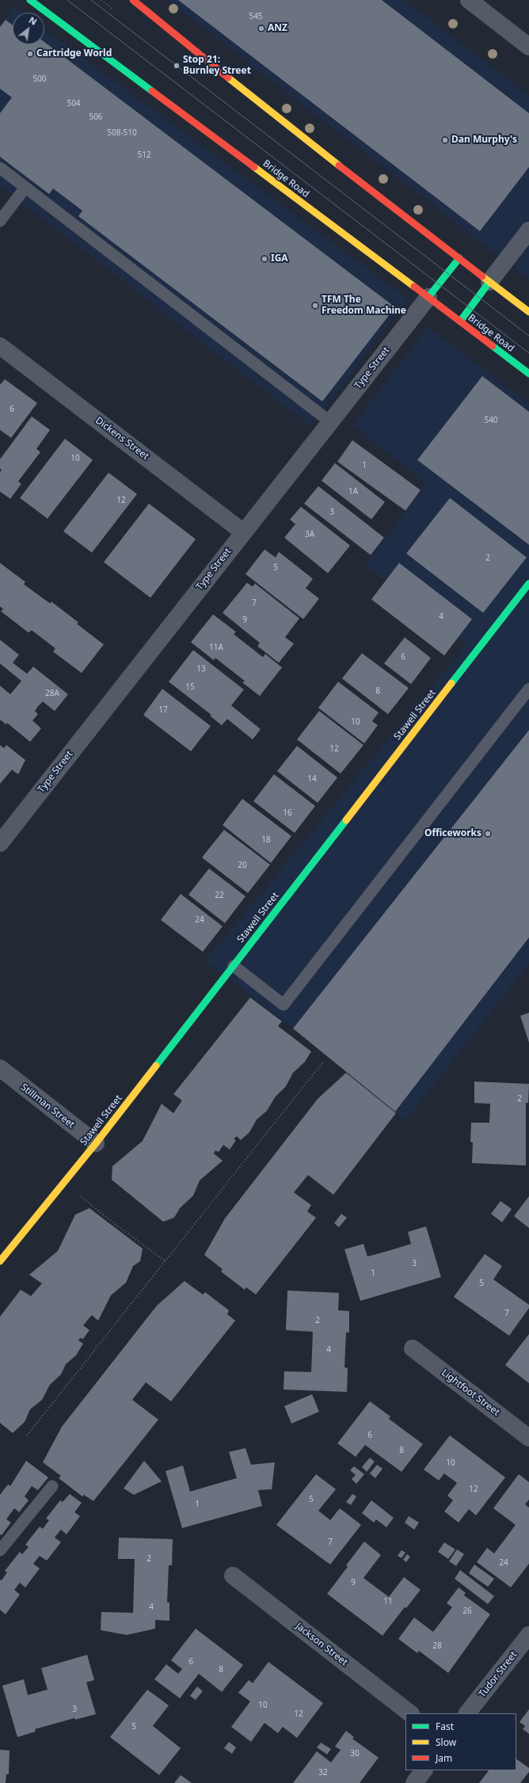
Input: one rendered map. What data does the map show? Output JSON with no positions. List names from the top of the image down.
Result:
{
  "streets": {
    "main road": ["Bridge Road", "Stawell Street"],
    "street": [
      "Type Street",
      "Dickens Street",
      "Stillman Street",
      "Lightfoot Street",
      "Jackson Street",
      "Tudor Street"
    ]
  },
  "crossings": [
    ["Bridge Road", "Type Street"],
    ["Type Street", "Dickens Street"],
    ["Stawell Street", "Stillman Street"]
  ],
  "places": [
    "ANZ",
    "Cartridge World",
    "Stop 21: Burnley Street",
    "Dan Murphy's",
    "IGA",
    "TFM The Freedom Machine",
    "Officeworks"
  ],
  "house_numbers": [
    "545",
    "500",
    "504",
    "506",
    "508-510",
    "512",
    "6",
    "540",
    "10",
    "1",
    "1A",
    "12",
    "3",
    "3A",
    "2",
    "5",
    "7",
    "4",
    "9",
    "11A",
    "6",
    "13",
    "15",
    "8",
    "28A",
    "17",
    "10",
    "12",
    "14",
    "16",
    "18",
    "20",
    "22",
    "24",
    "2",
    "3",
    "1",
    "5",
    "7",
    "2",
    "4",
    "6",
    "8",
    "10",
    "12",
    "5",
    "1",
    "7",
    "2",
    "24",
    "9",
    "11",
    "4",
    "26",
    "28",
    "6",
    "8",
    "10",
    "3",
    "12",
    "5",
    "30",
    "32"
  ],
  "legend": ["Fast", "Slow", "Jam"],
  "north": "top right"
}
